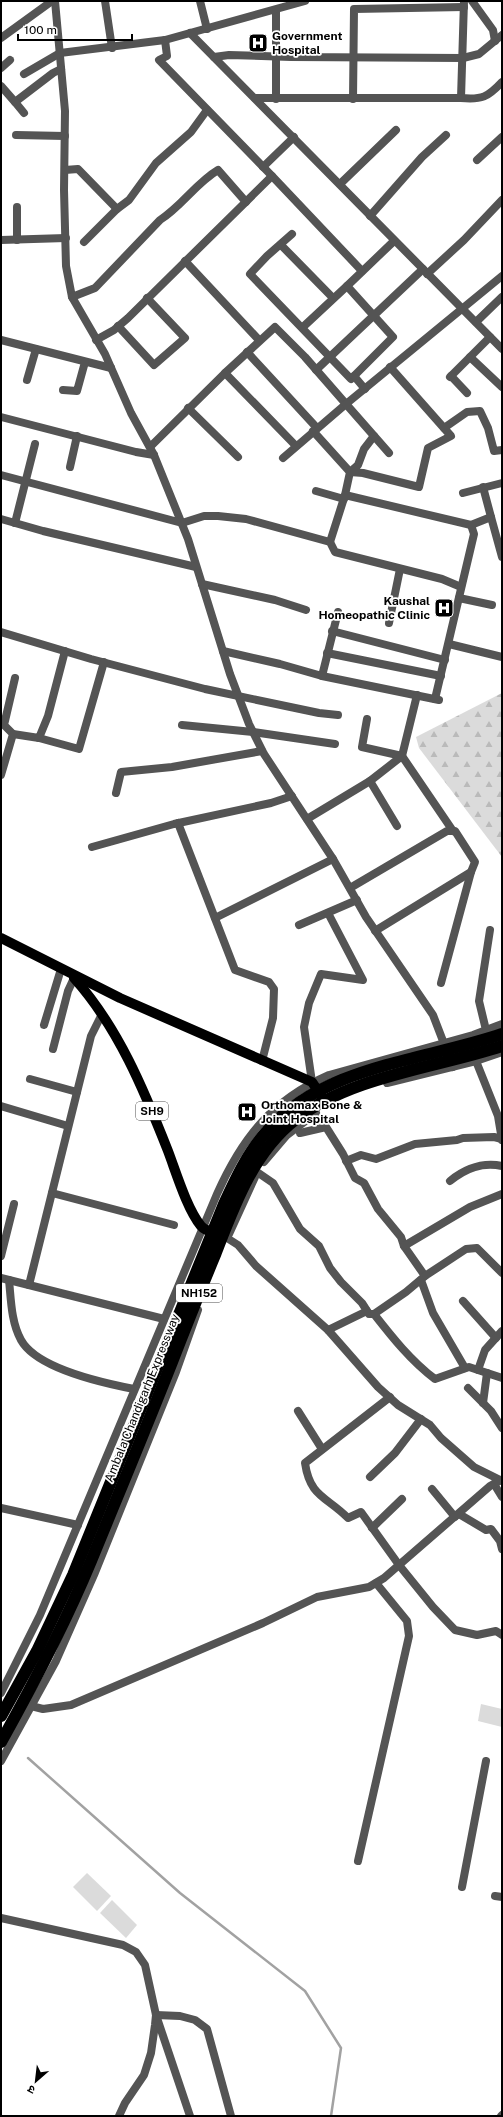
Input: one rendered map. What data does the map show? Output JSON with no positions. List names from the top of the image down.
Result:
{
  "streets": {
    "highway": ["NH152", "Ambala Chandigarh Expressway"],
    "main road": ["SH9"]
  },
  "places": {
    "hospital": ["Government Hospital", "Kaushal Homeopathic Clinic", "Orthomax Bone & Joint Hospital"]
  },
  "scale_bar": "100 m",
  "north": "bottom left"
}
